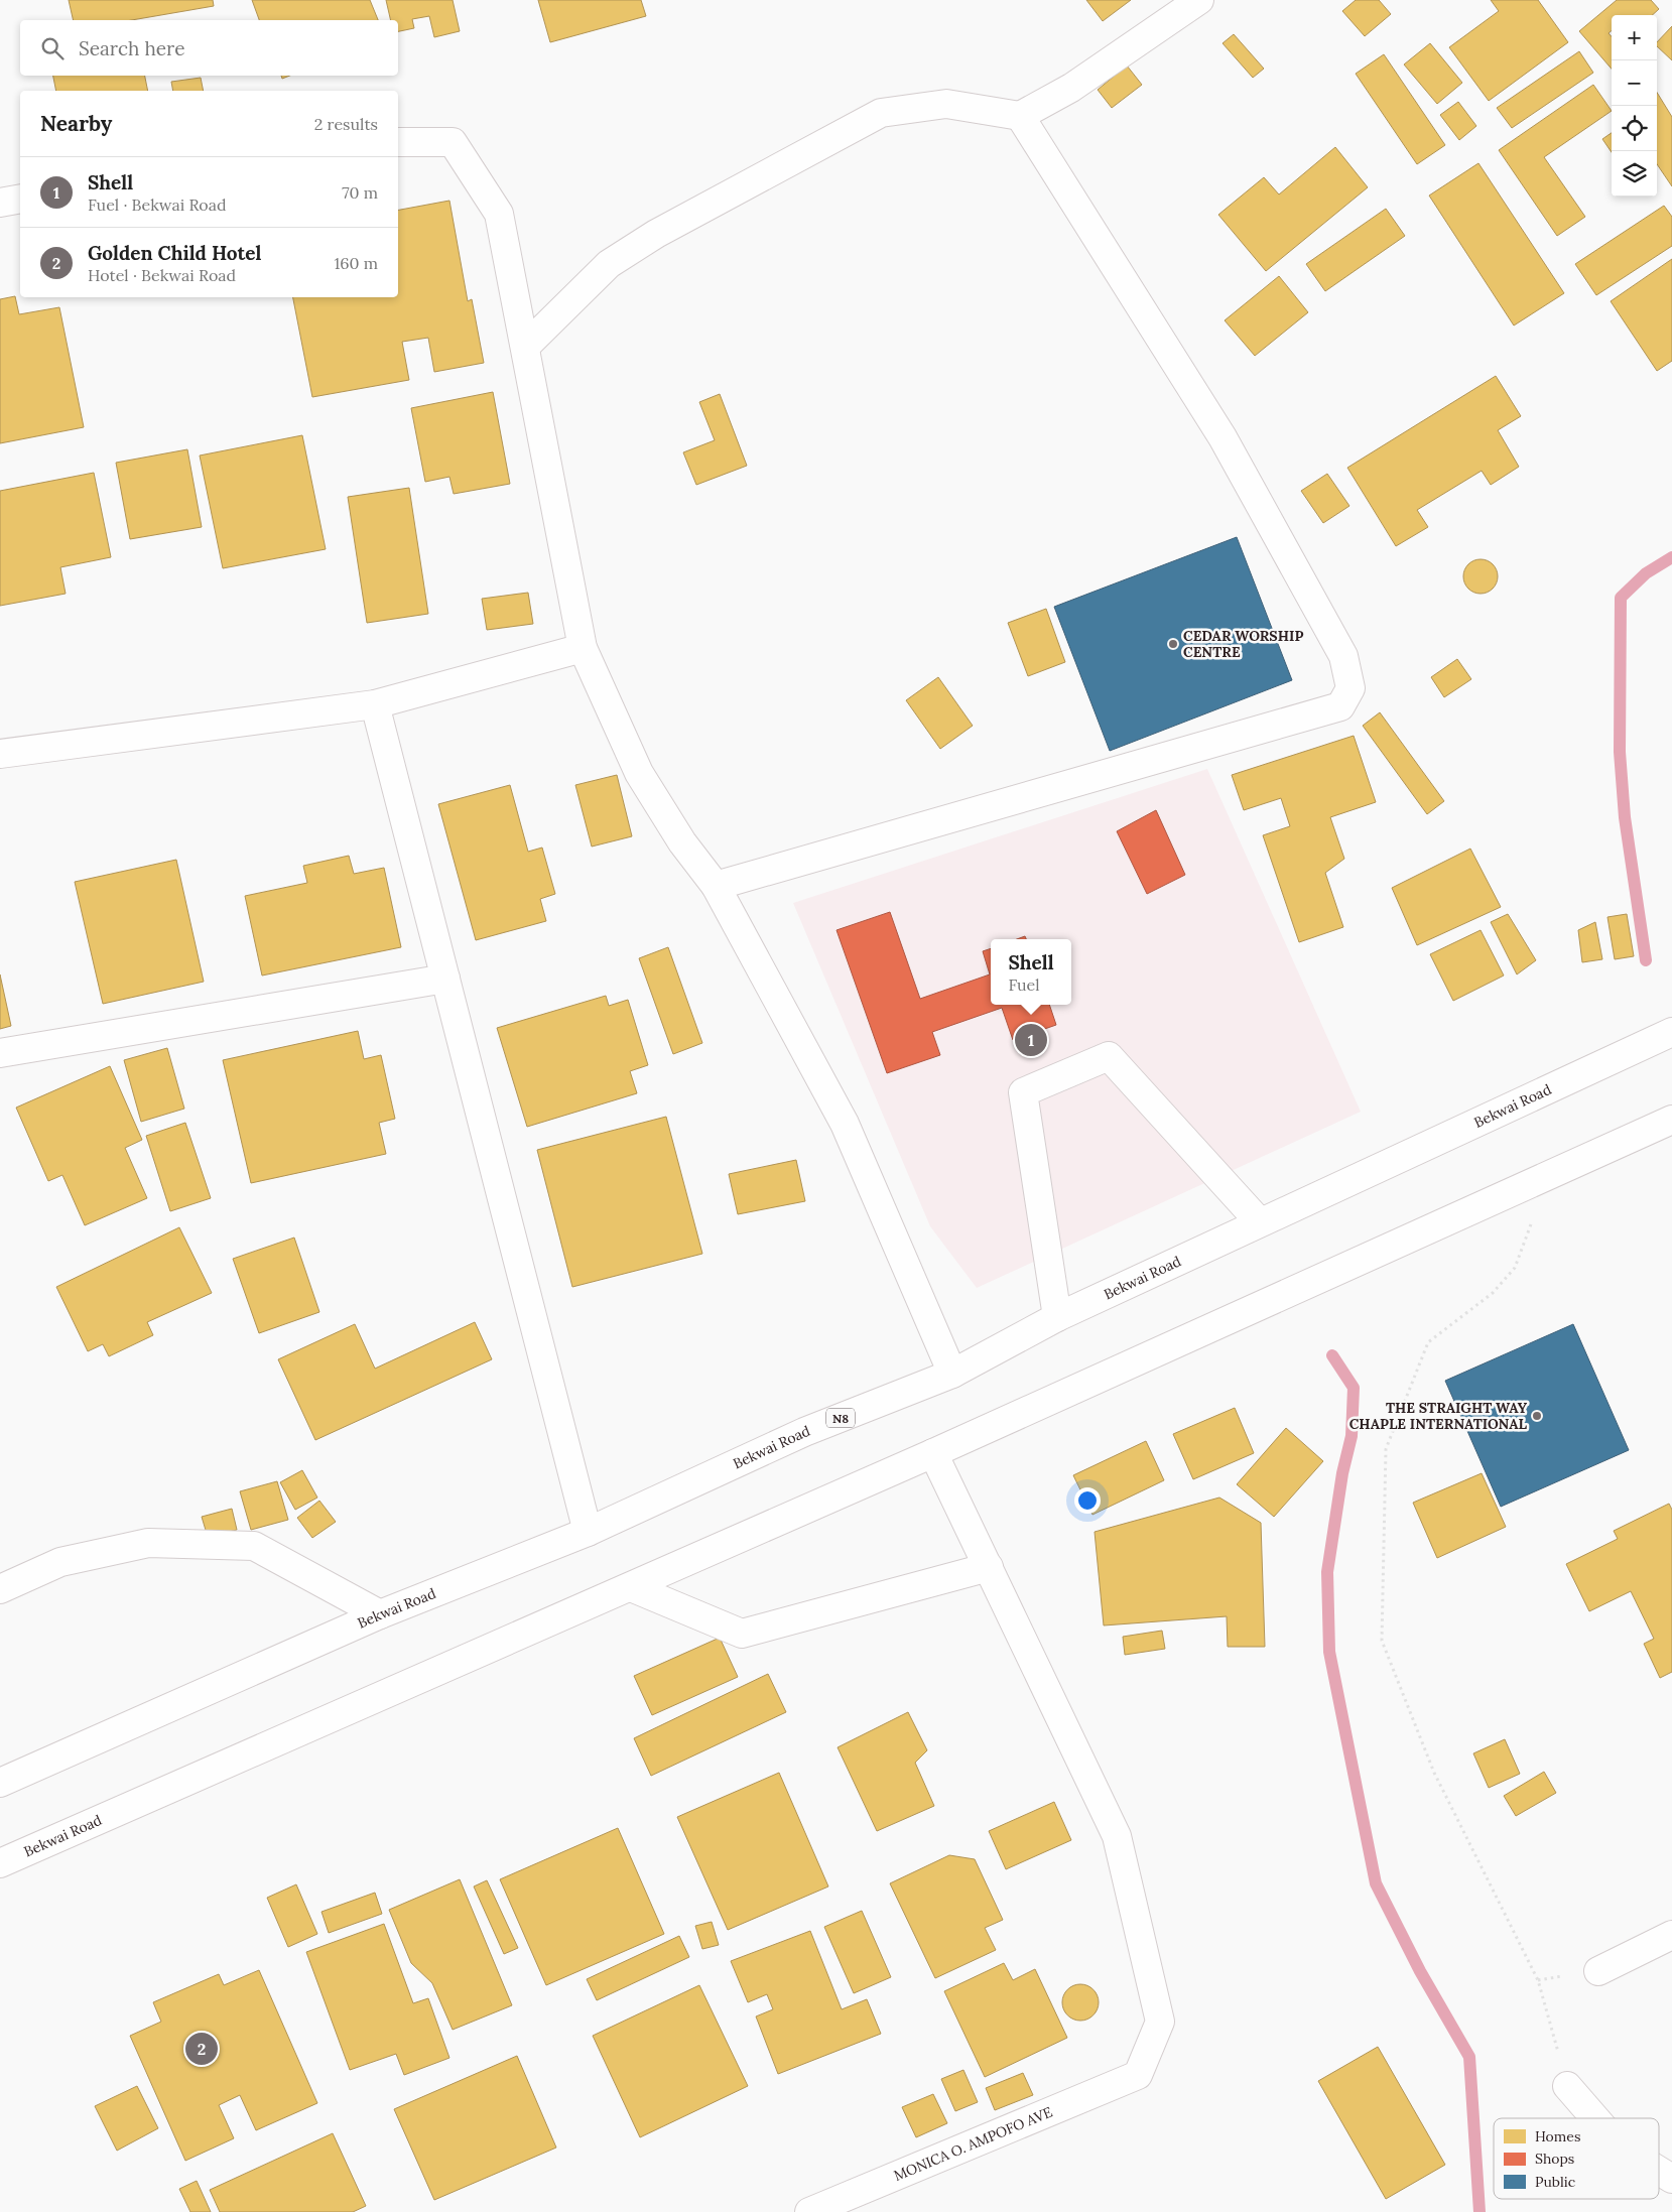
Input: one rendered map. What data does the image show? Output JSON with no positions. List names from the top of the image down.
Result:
{
  "streets": {
    "main road": ["Bekwai Road", "N8", "MONICA O. AMPOFO AVE"]
  },
  "places": ["CEDAR WORSHIP CENTRE", "THE STRAIGHT WAY CHAPLE INTERNATIONAL"],
  "legend": ["Homes", "Shops", "Public"],
  "page": {
    "map_buttons": ["+", "−"],
    "search": "Search here",
    "heading": ["Nearby", "2 results"],
    "list": [
      {
        "mark": "1",
        "name": "Shell",
        "note": "Fuel · Bekwai Road",
        "value": "70 m"
      },
      {
        "mark": "2",
        "name": "Golden Child Hotel",
        "note": "Hotel · Bekwai Road",
        "value": "160 m"
      }
    ],
    "popup": ["Shell", "Fuel"],
    "pins": ["1", "2"]
  }
}
